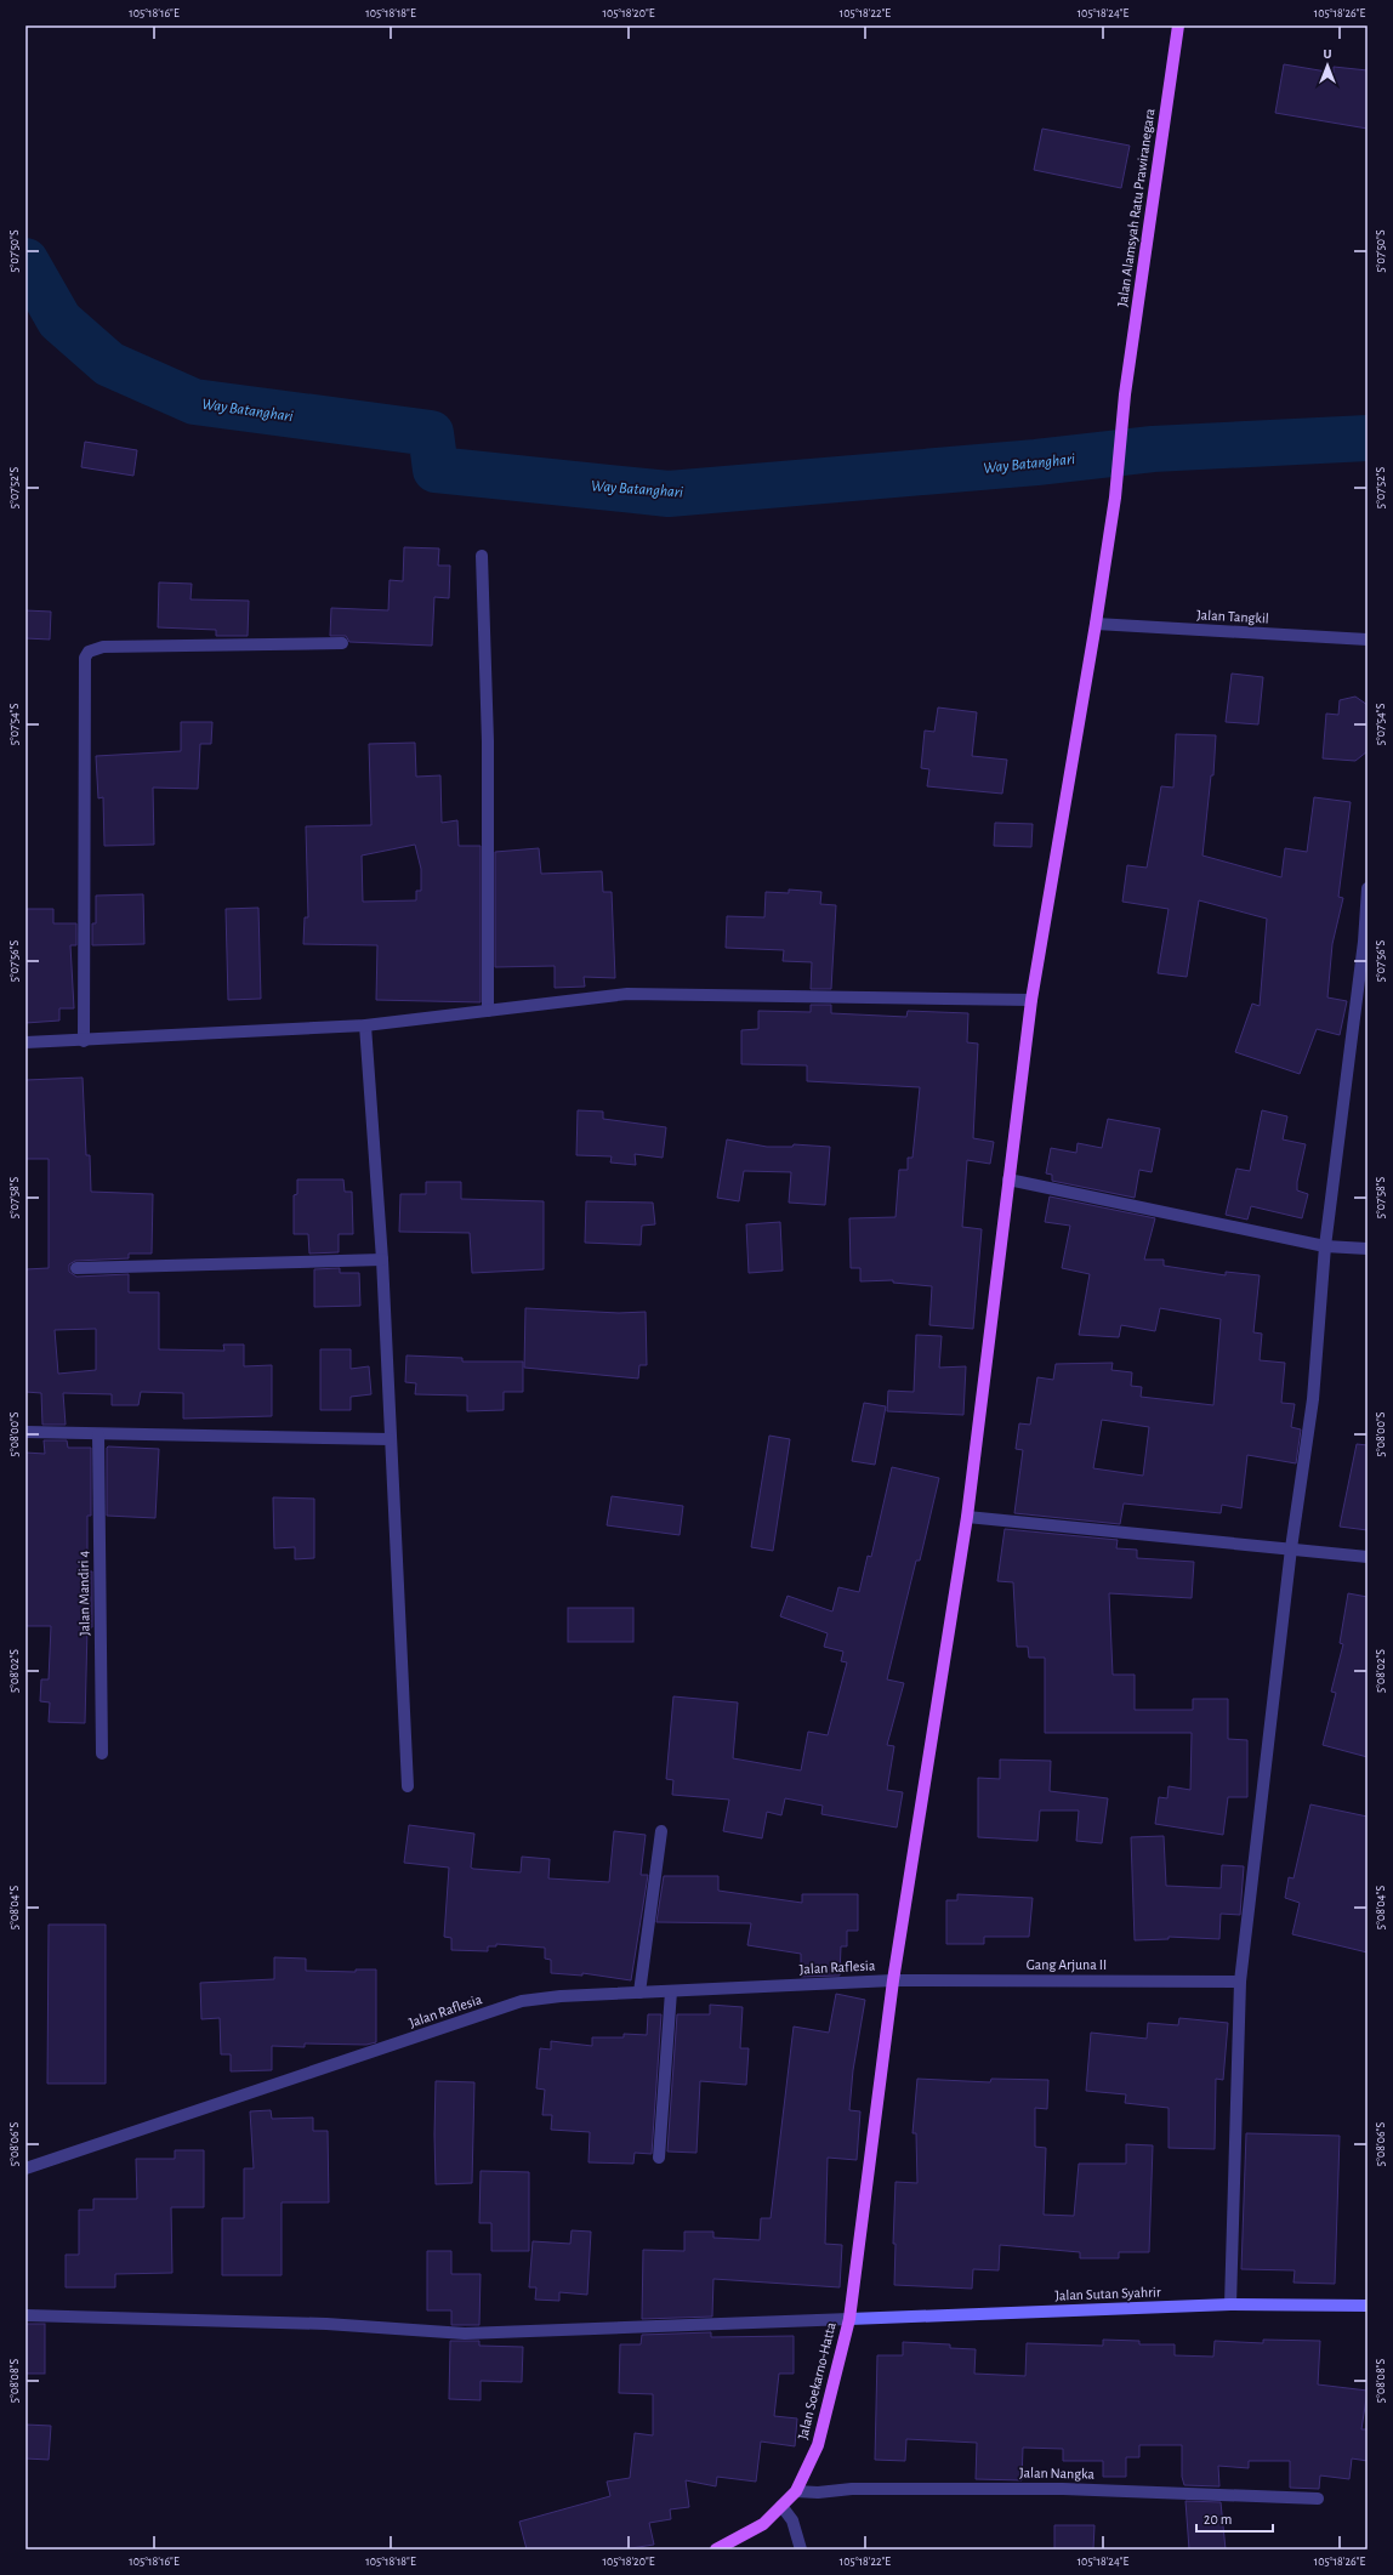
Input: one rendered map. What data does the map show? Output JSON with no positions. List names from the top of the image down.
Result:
{
  "streets": {
    "main road": ["Jalan Alamsyah Ratu Prawiranegara", "Jalan Soekarno-Hatta"],
    "street": [
      "Jalan Tangkil",
      "Jalan Mandiri 4",
      "Gang Arjuna II",
      "Jalan Raflesia",
      "Jalan Sutan Syahrir",
      "Jalan Nangka"
    ]
  },
  "crossings": [
    ["Jalan Alamsyah Ratu Prawiranegara", "Jalan Tangkil"],
    ["Jalan Alamsyah Ratu Prawiranegara", "Jalan Soekarno-Hatta"],
    ["Gang Arjuna II", "Jalan Raflesia"],
    ["Gang Arjuna II", "Jalan Soekarno-Hatta"],
    ["Jalan Raflesia", "Jalan Soekarno-Hatta"],
    ["Jalan Sutan Syahrir", "Jalan Soekarno-Hatta"],
    ["Jalan Soekarno-Hatta", "Jalan Nangka"]
  ],
  "water": ["Way Batanghari"],
  "scale_bar": "20 m",
  "north": "top",
  "coordinates": [
    "105°18'16\"E",
    "105°18'18\"E",
    "105°18'20\"E",
    "105°18'22\"E",
    "105°18'24\"E",
    "105°18'26\"E",
    "5°07'50\"S",
    "5°07'52\"S",
    "5°07'54\"S",
    "5°07'56\"S",
    "5°07'58\"S",
    "5°08'00\"S",
    "5°08'02\"S",
    "5°08'04\"S",
    "5°08'06\"S",
    "5°08'08\"S"
  ]
}
